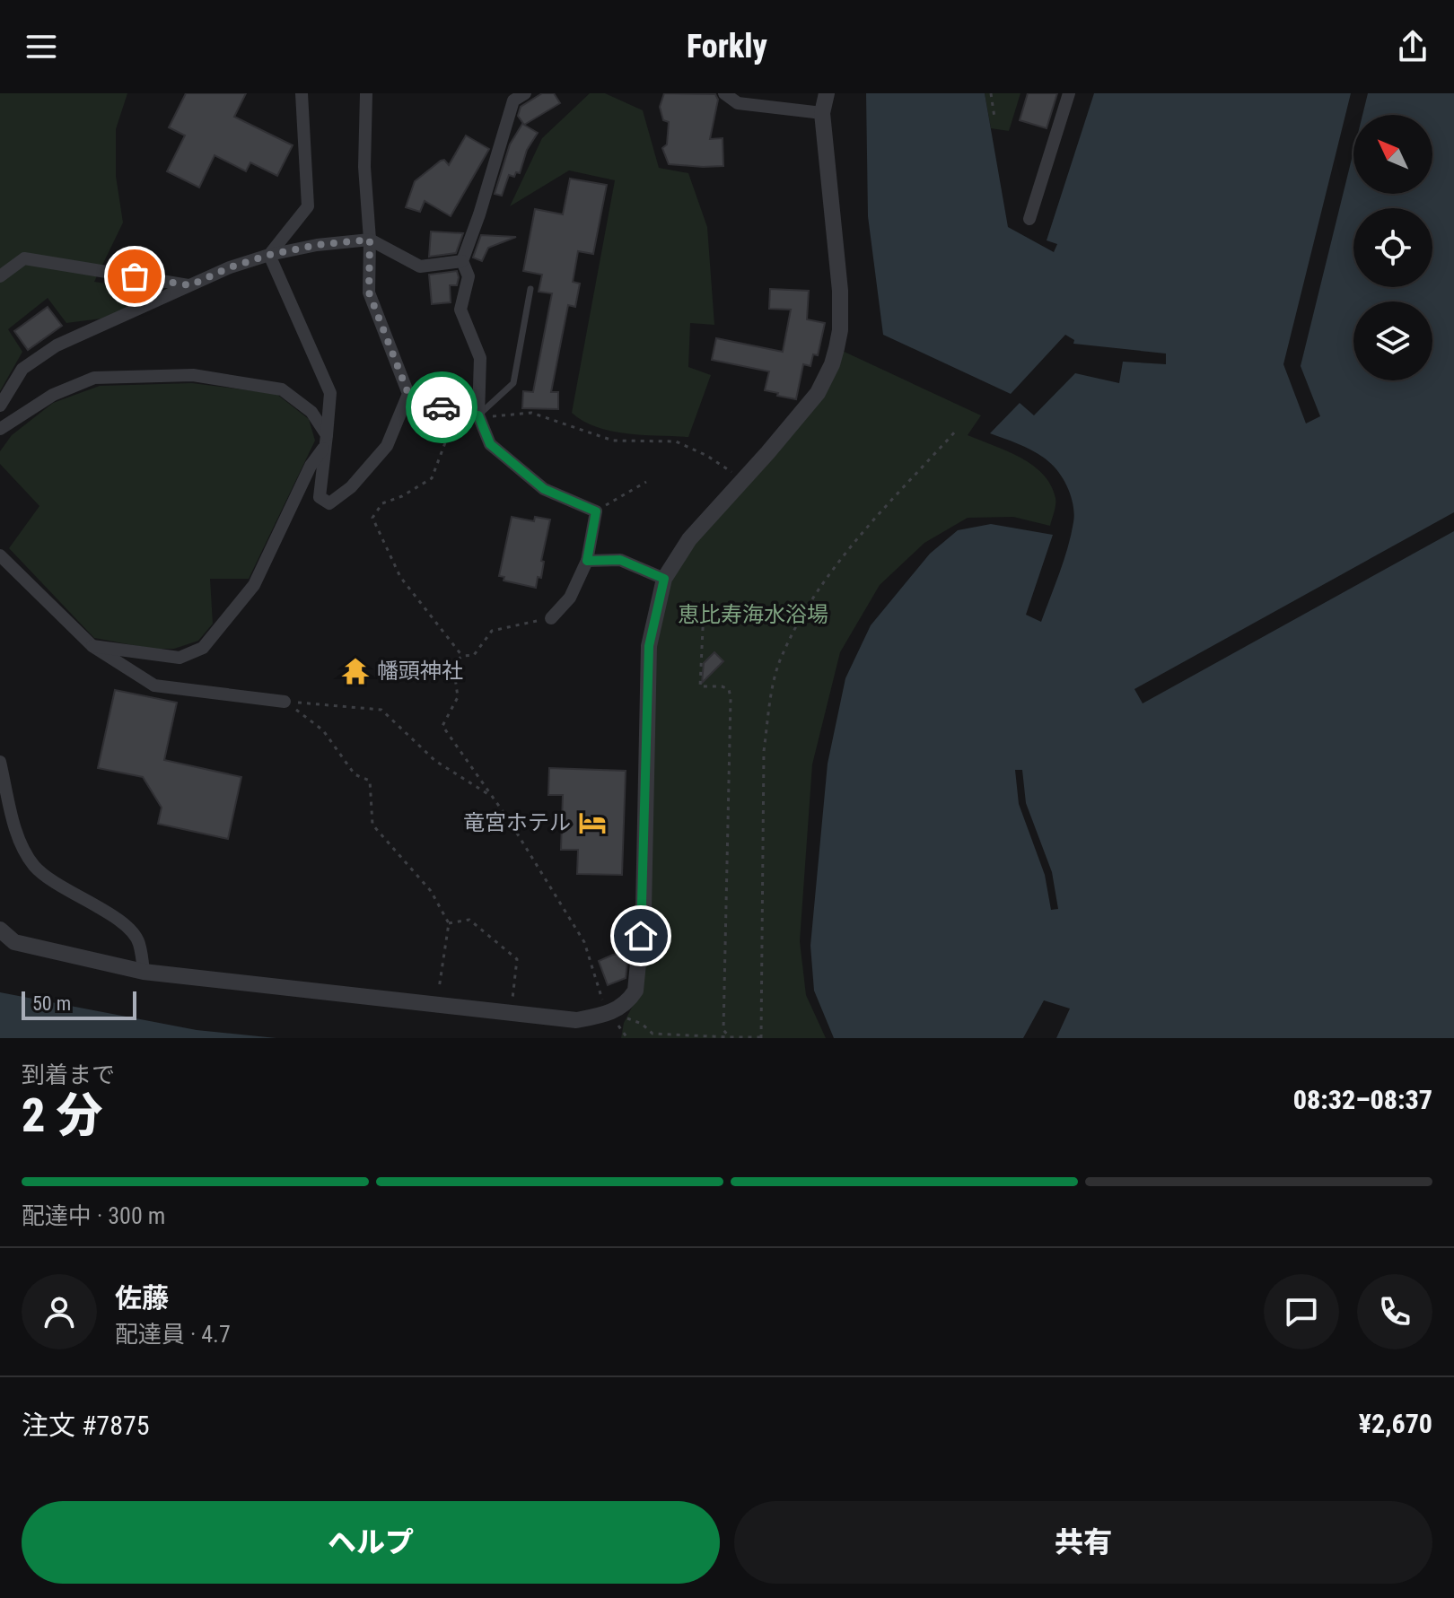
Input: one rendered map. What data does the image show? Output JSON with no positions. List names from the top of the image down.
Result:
{
  "parks": ["恵比寿海水浴場"],
  "places": {
    "temple": ["幡頭神社"],
    "hotel": ["竜宮ホテル"]
  },
  "scale_bar": "50 m",
  "north": "top left",
  "page": {
    "header": "Forkly",
    "scale": "50 m",
    "heading": ["2 分", "到着まで", "08:32–08:37"],
    "panel": [
      "佐藤",
      "配達員 · 4.7",
      "注文 #7875",
      "¥2,670"
    ],
    "bar": "配達中 · 300 m",
    "buttons": ["ヘルプ", "共有"]
  }
}
